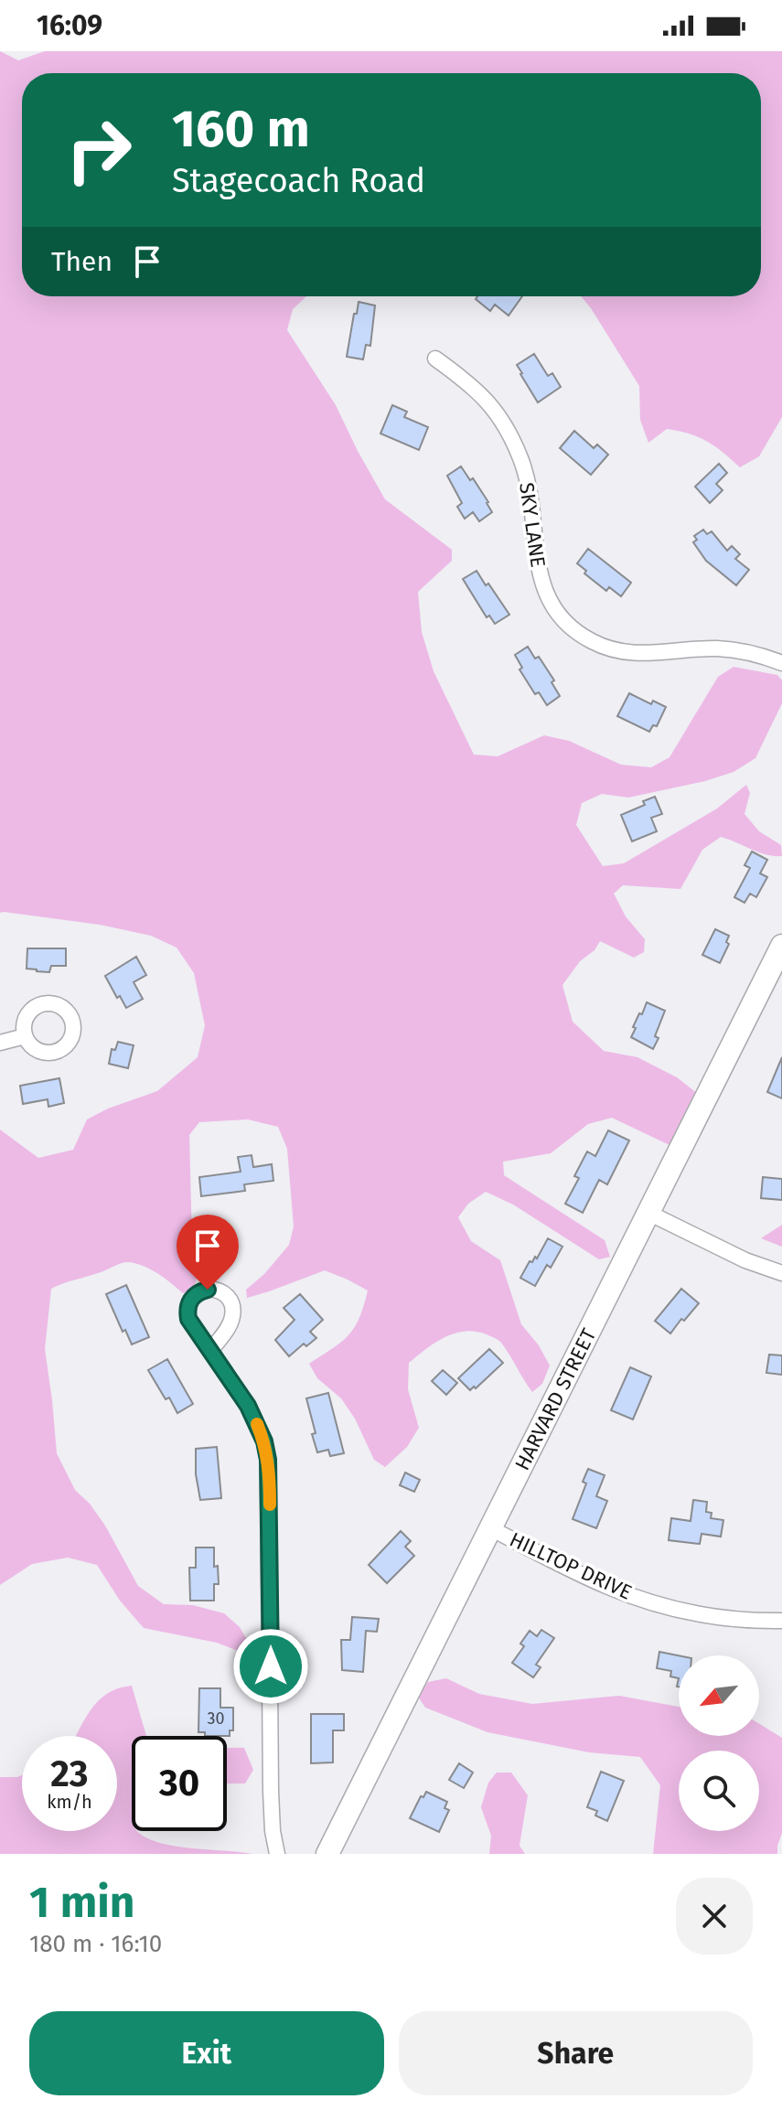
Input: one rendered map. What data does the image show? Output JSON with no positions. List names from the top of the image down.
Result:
{
  "streets": {
    "main road": ["HARVARD STREET"],
    "street": ["SKY LANE", "HILLTOP DRIVE"]
  },
  "crossings": [
    ["HARVARD STREET", "HILLTOP DRIVE"]
  ],
  "house_numbers": ["30"],
  "north": "bottom left",
  "page": {
    "status": "16:09",
    "turn": ["160 m", "Stagecoach Road"],
    "then": "Then",
    "speed": "23 km/h",
    "limit": "30",
    "heading": ["1 min", "180 m · 16:10"],
    "buttons": ["Exit", "Share"]
  }
}
